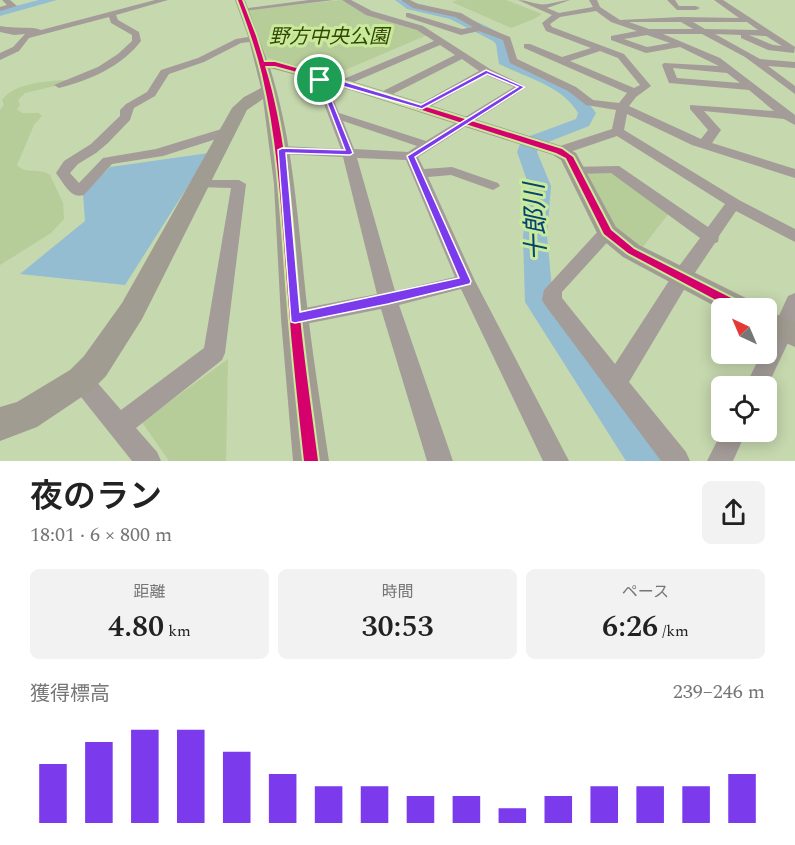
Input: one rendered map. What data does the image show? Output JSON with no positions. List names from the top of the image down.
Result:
{
  "water": ["十郎川"],
  "parks": ["野方中央公園"],
  "north": "top left",
  "page": {
    "heading": ["夜のラン", "18:01 · 6 × 800 m"],
    "stats": [
      ["距離", "4.80 km"],
      ["時間", "30:53"],
      ["ペース", "6:26 /km"]
    ],
    "chart": ["獲得標高", "239–246 m"]
  }
}
